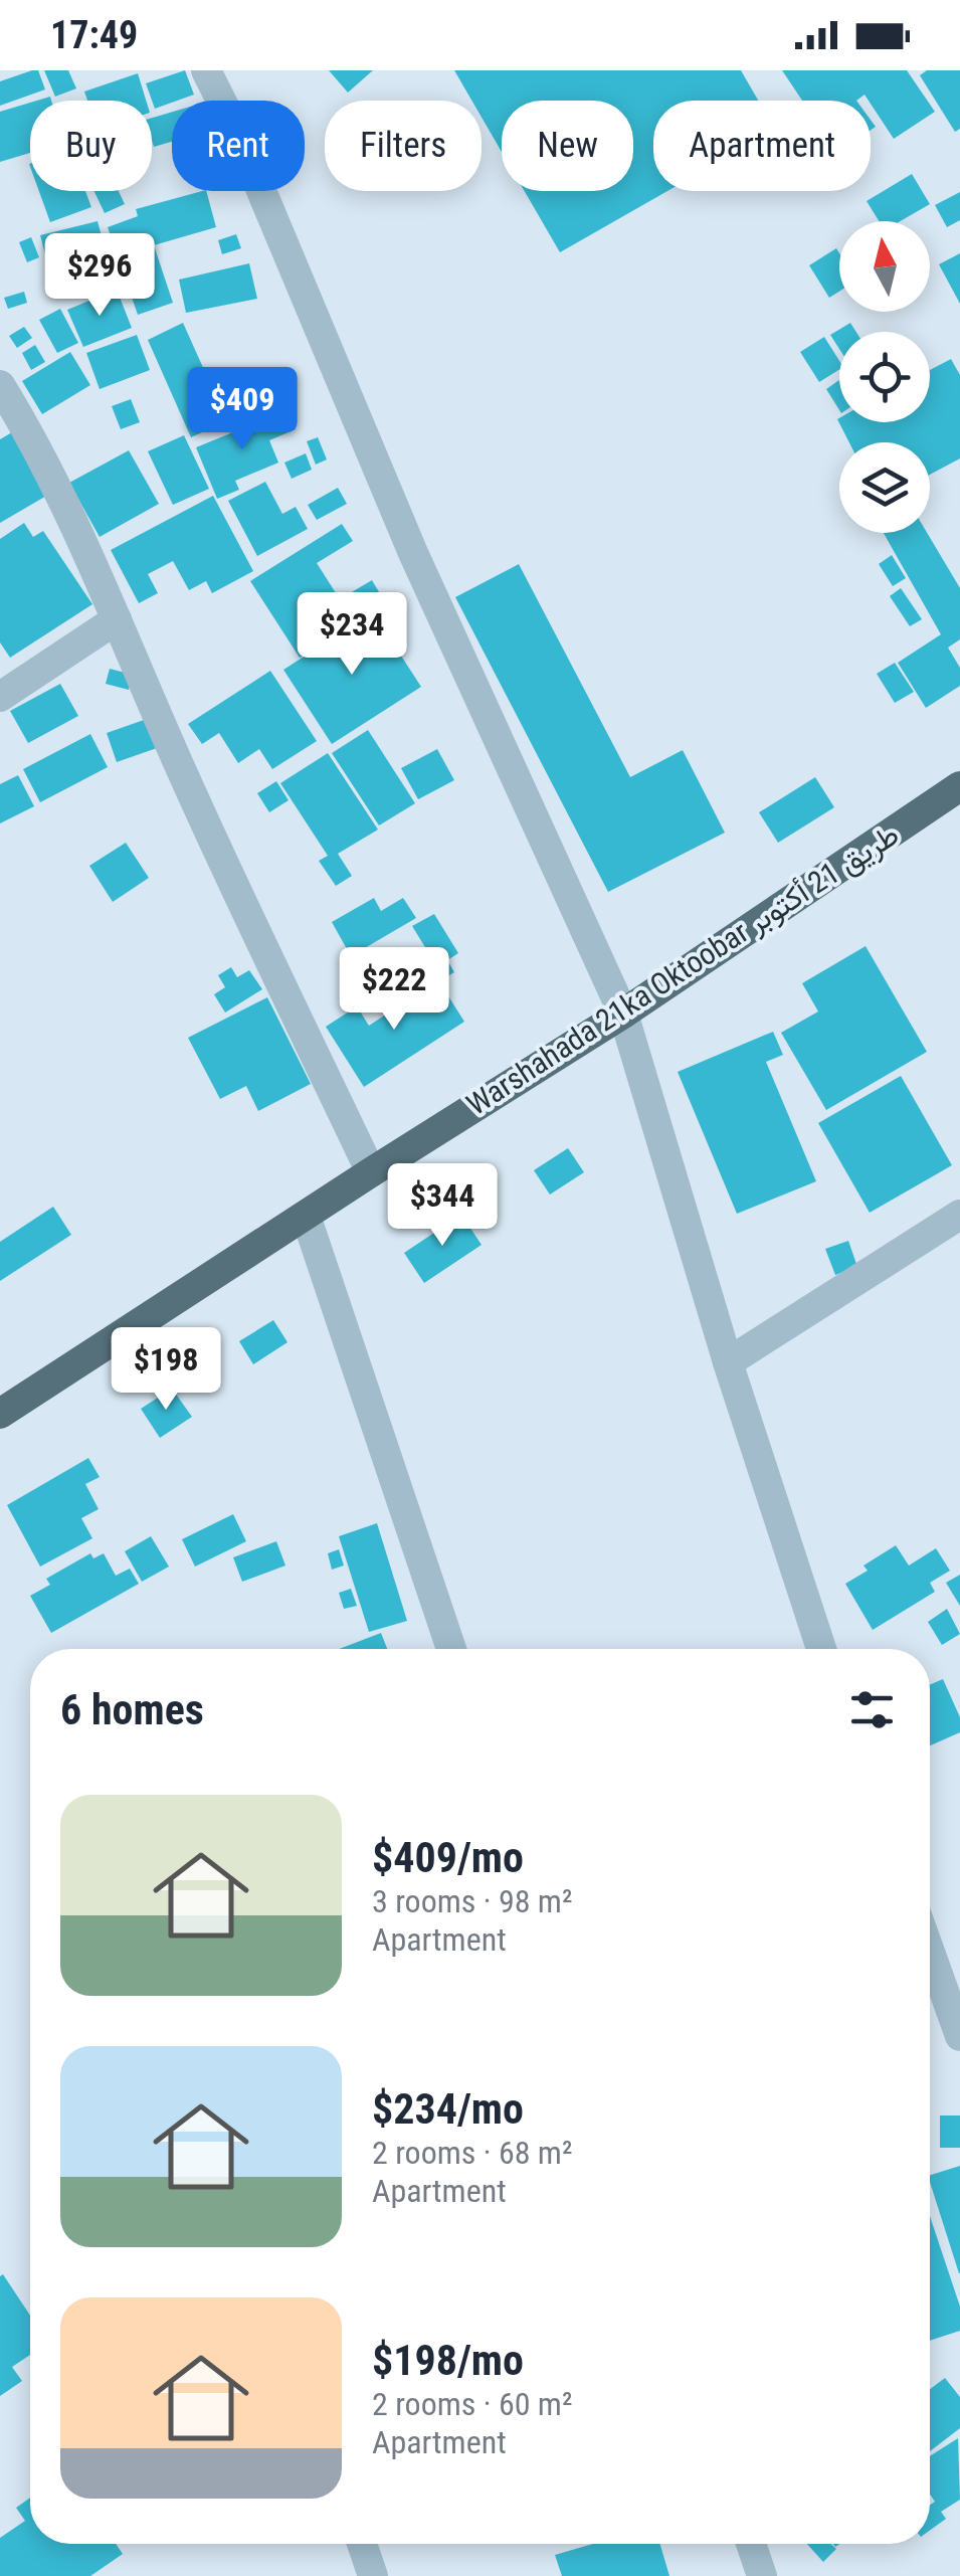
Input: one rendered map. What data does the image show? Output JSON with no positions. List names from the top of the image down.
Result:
{
  "streets": {
    "main road": ["Warshahada 21ka Oktoobar طريق 21 أكتوبر"]
  },
  "north": "top",
  "page": {
    "status": "17:49",
    "chip": [
      "Buy",
      "Rent",
      "Filters",
      "New",
      "Apartment"
    ],
    "price": [
      "$296",
      "$409",
      "$234",
      "$222",
      "$344",
      "$198"
    ],
    "heading": "6 homes",
    "list": [
      {
        "name": "$409/mo",
        "note": "3 rooms · 98 m² · Apartment"
      },
      {
        "name": "$234/mo",
        "note": "2 rooms · 68 m² · Apartment"
      },
      {
        "name": "$198/mo",
        "note": "2 rooms · 60 m² · Apartment"
      }
    ]
  }
}
